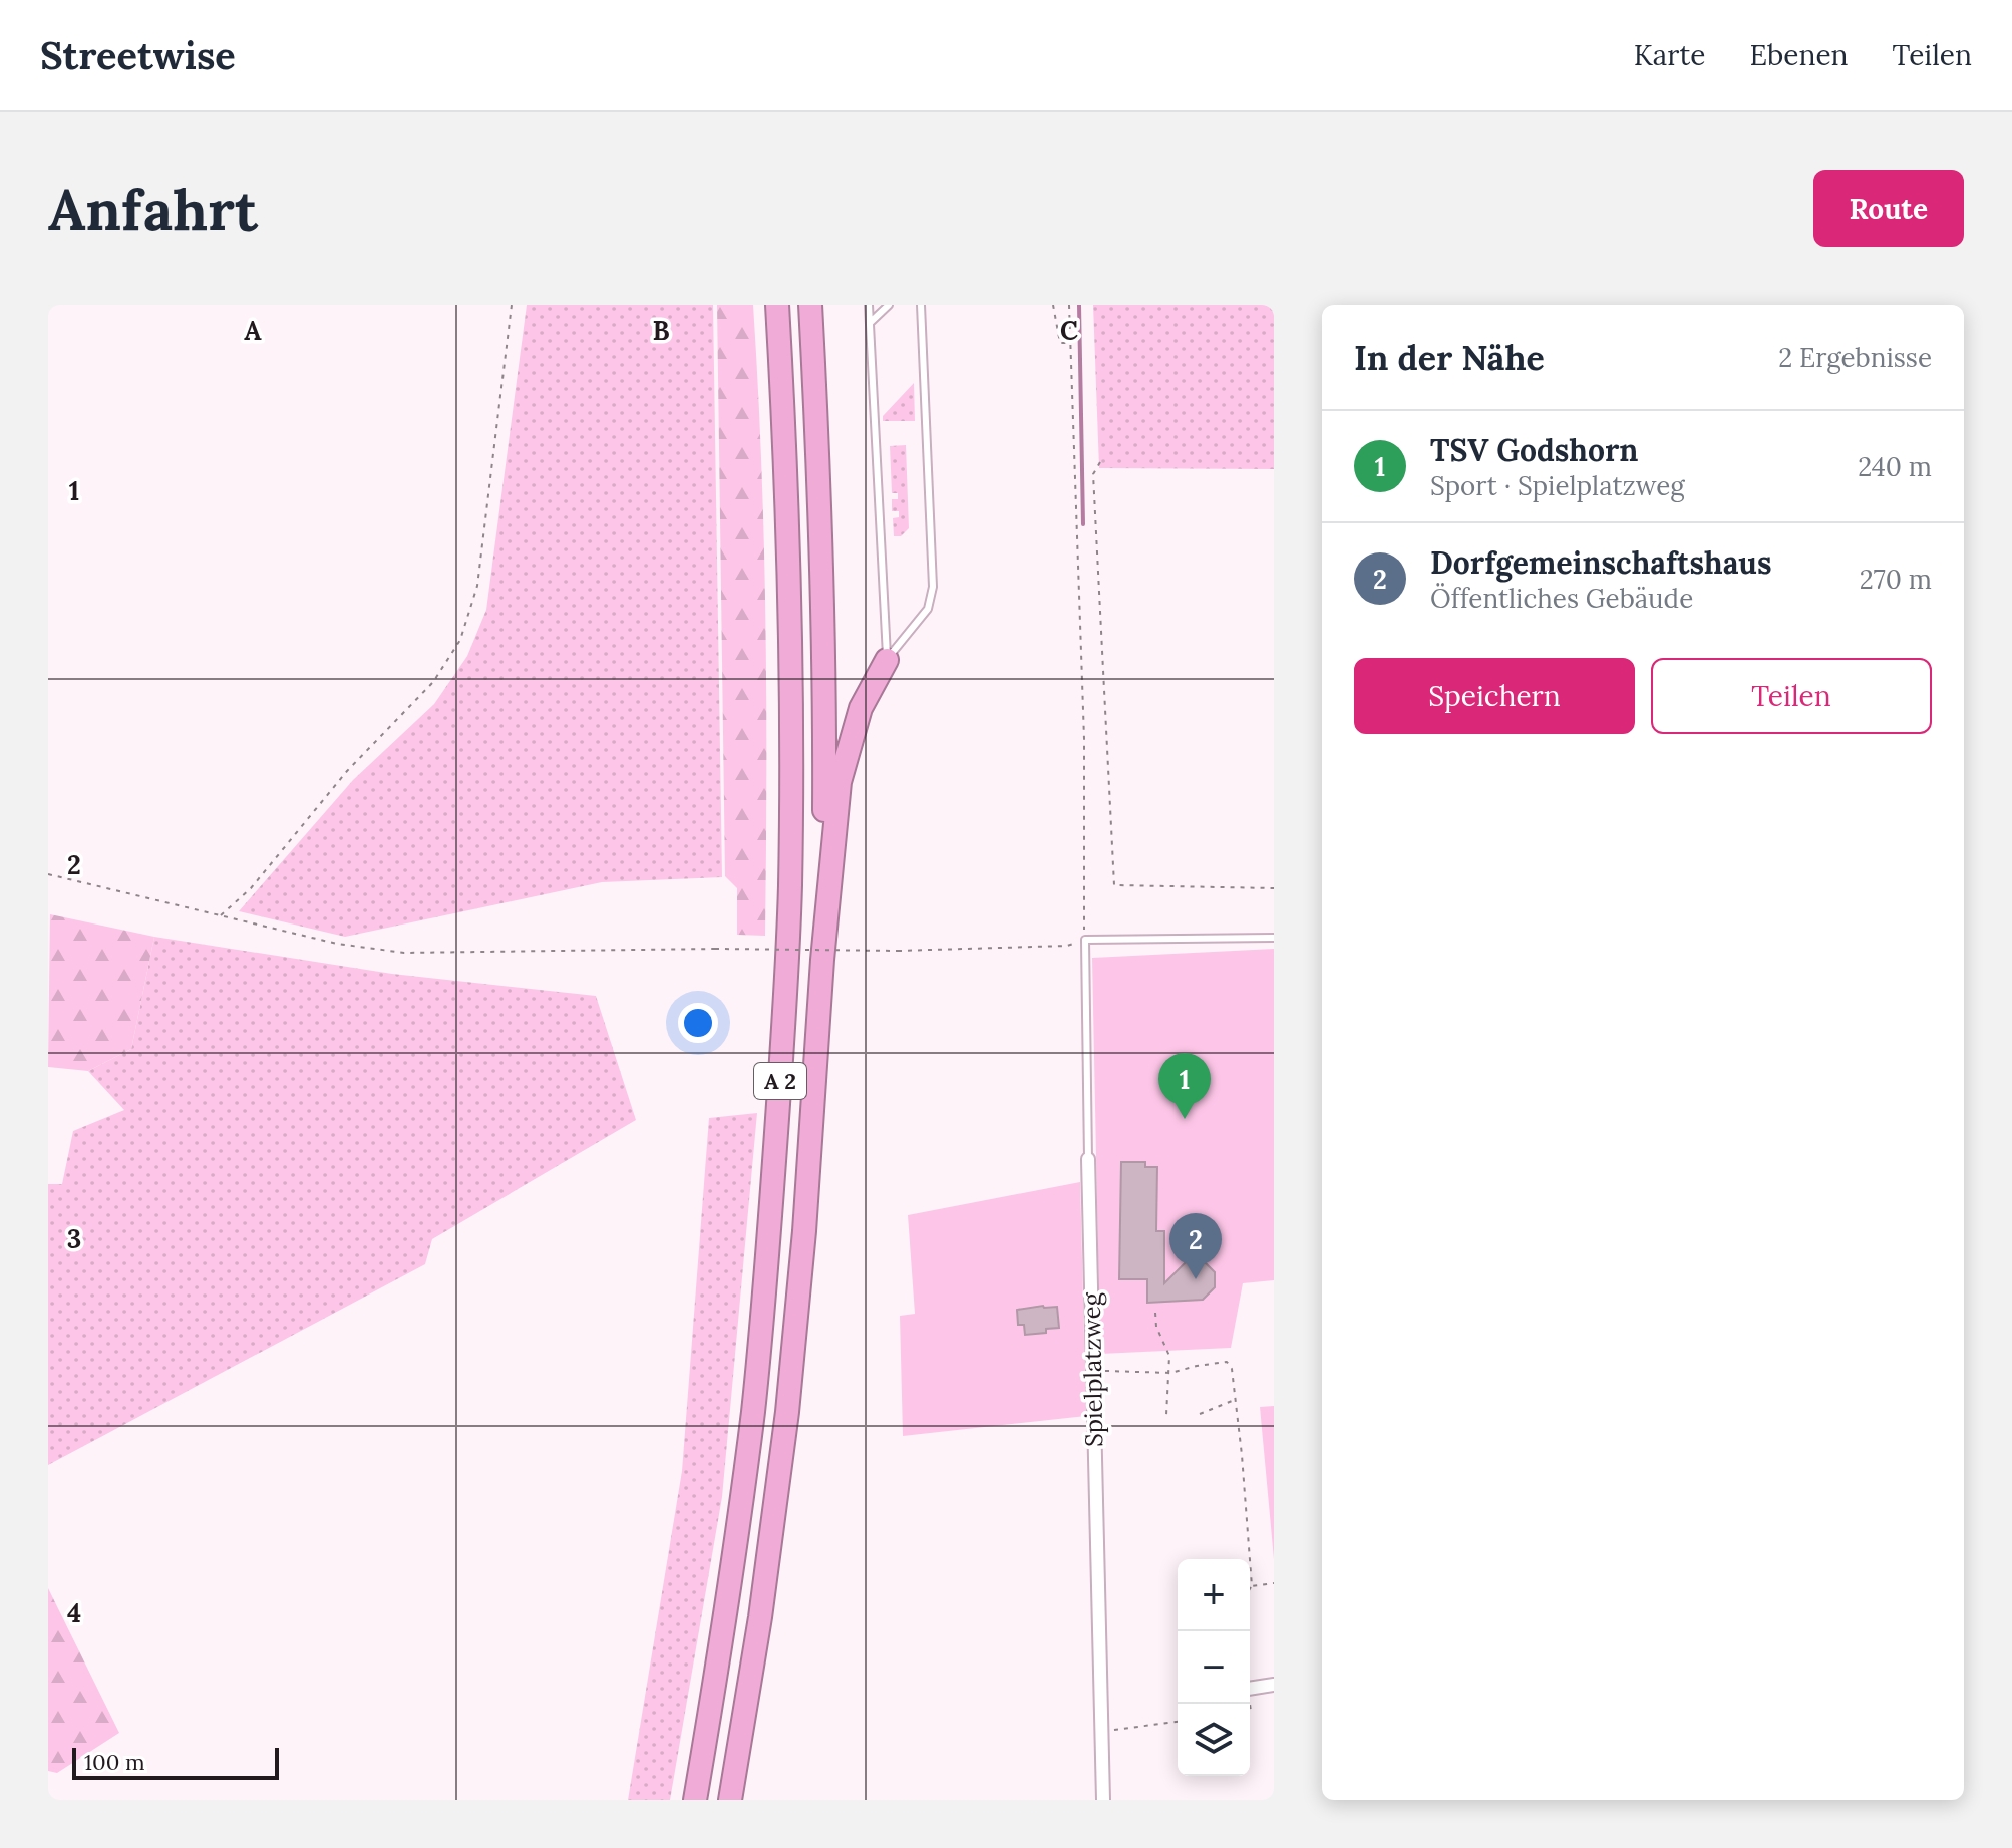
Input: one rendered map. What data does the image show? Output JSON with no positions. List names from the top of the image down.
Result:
{
  "streets": {
    "highway": ["A 2"],
    "street": ["Spielplatzweg"]
  },
  "scale_bar": "100 m",
  "page": {
    "header": "Streetwise",
    "nav": ["Karte", "Ebenen", "Teilen"],
    "buttons": [
      "Route",
      ["Speichern", "Teilen"]
    ],
    "title": "Anfahrt",
    "heading": ["In der Nähe", "2 Ergebnisse"],
    "list": [
      {
        "mark": "1",
        "name": "TSV Godshorn",
        "note": "Sport · Spielplatzweg",
        "value": "240 m"
      },
      {
        "mark": "2",
        "name": "Dorfgemeinschaftshaus",
        "note": "Öffentliches Gebäude",
        "value": "270 m"
      }
    ],
    "pins": ["1", "2"],
    "map_buttons": ["+", "−"],
    "scale": "100 m"
  },
  "grid": {
    "columns": ["A", "B", "C"],
    "rows": [
      "1",
      "2",
      "3",
      "4"
    ]
  }
}
